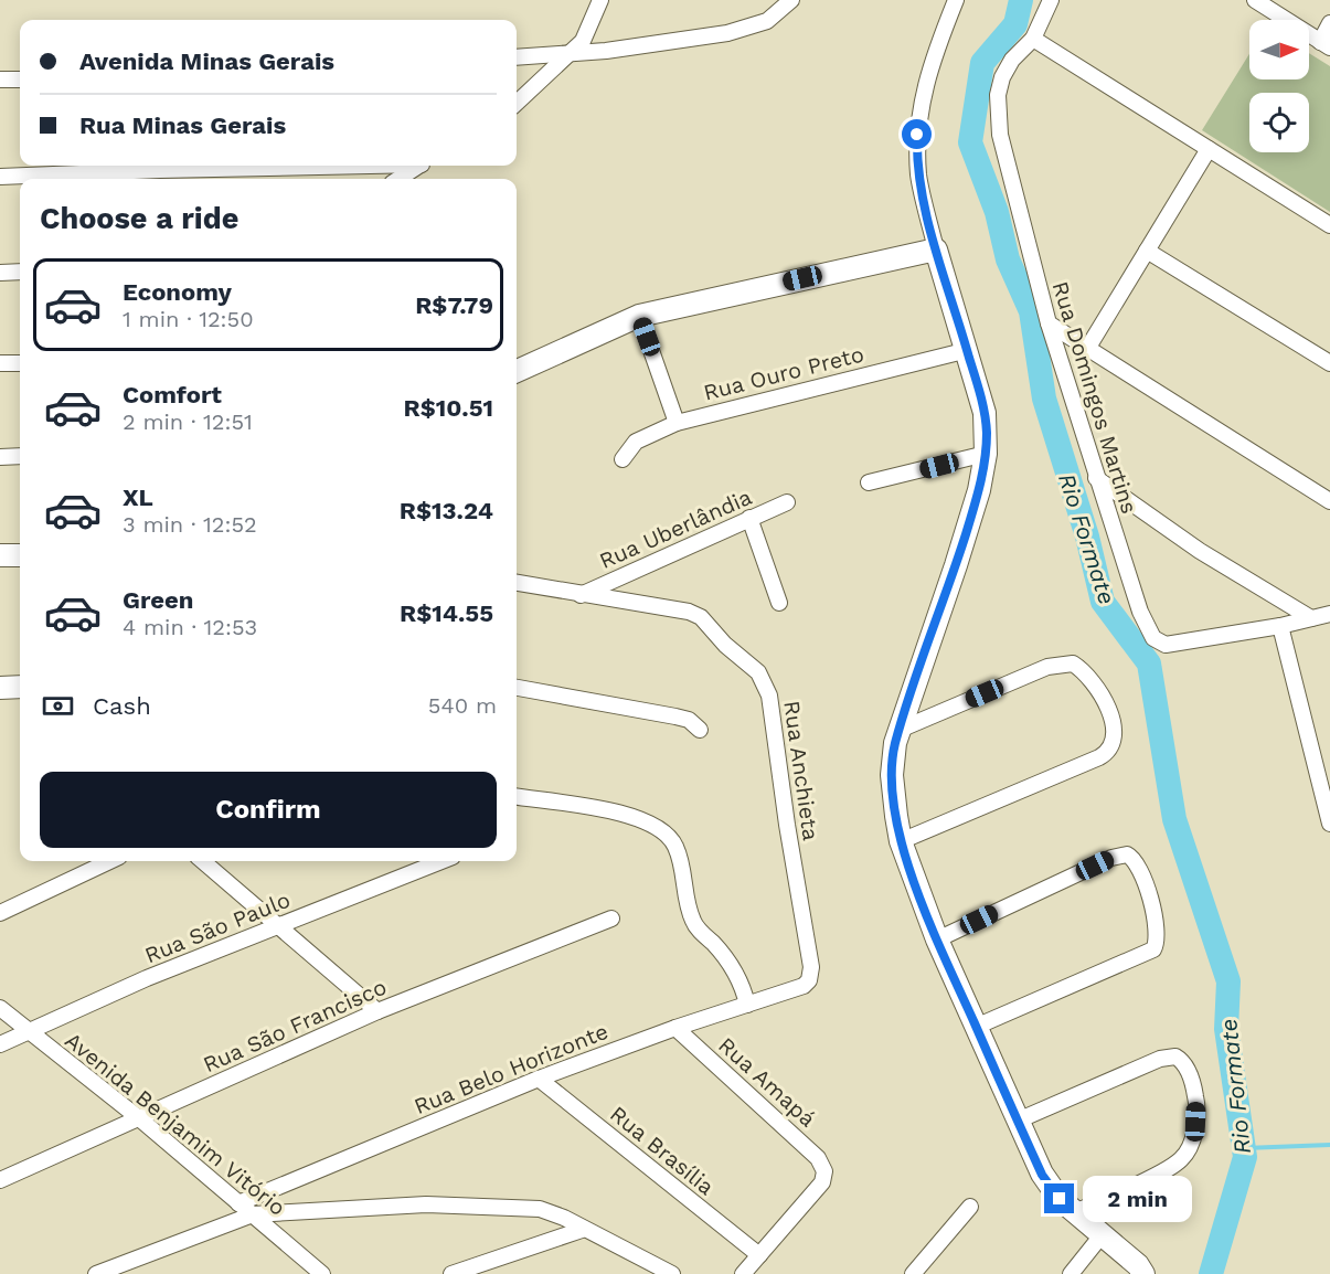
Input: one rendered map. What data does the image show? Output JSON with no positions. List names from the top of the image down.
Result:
{
  "streets": {
    "street": [
      "Rua Ouro Preto",
      "Rua Domingos Martins",
      "Rua Uberlândia",
      "Rua Anchieta",
      "Rua São Paulo",
      "Rua São Francisco",
      "Rua Belo Horizonte",
      "Rua Amapá",
      "Avenida Benjamim Vitório",
      "Rua Brasília"
    ]
  },
  "crossings": [
    ["Rua Uberlândia", "Rua Anchieta"],
    ["Rua Anchieta", "Rua Belo Horizonte"],
    ["Rua São Paulo", "Avenida Benjamim Vitório"],
    ["Rua São Francisco", "Avenida Benjamim Vitório"],
    ["Rua Belo Horizonte", "Rua Amapá"],
    ["Rua Belo Horizonte", "Avenida Benjamim Vitório"],
    ["Rua Belo Horizonte", "Rua Brasília"],
    ["Rua Amapá", "Rua Brasília"]
  ],
  "water": ["Rio Formate"],
  "north": "right",
  "page": {
    "banner": ["Avenida Minas Gerais", "Rua Minas Gerais"],
    "heading": "Choose a ride",
    "list": [
      {
        "name": "Economy",
        "note": "1 min · 12:50",
        "value": "R$7.79"
      },
      {
        "name": "Comfort",
        "note": "2 min · 12:51",
        "value": "R$10.51"
      },
      {
        "name": "XL",
        "note": "3 min · 12:52",
        "value": "R$13.24"
      },
      {
        "name": "Green",
        "note": "4 min · 12:53",
        "value": "R$14.55"
      }
    ],
    "pay": ["Cash", "540 m"],
    "buttons": "Confirm",
    "bubble": "2 min"
  }
}
